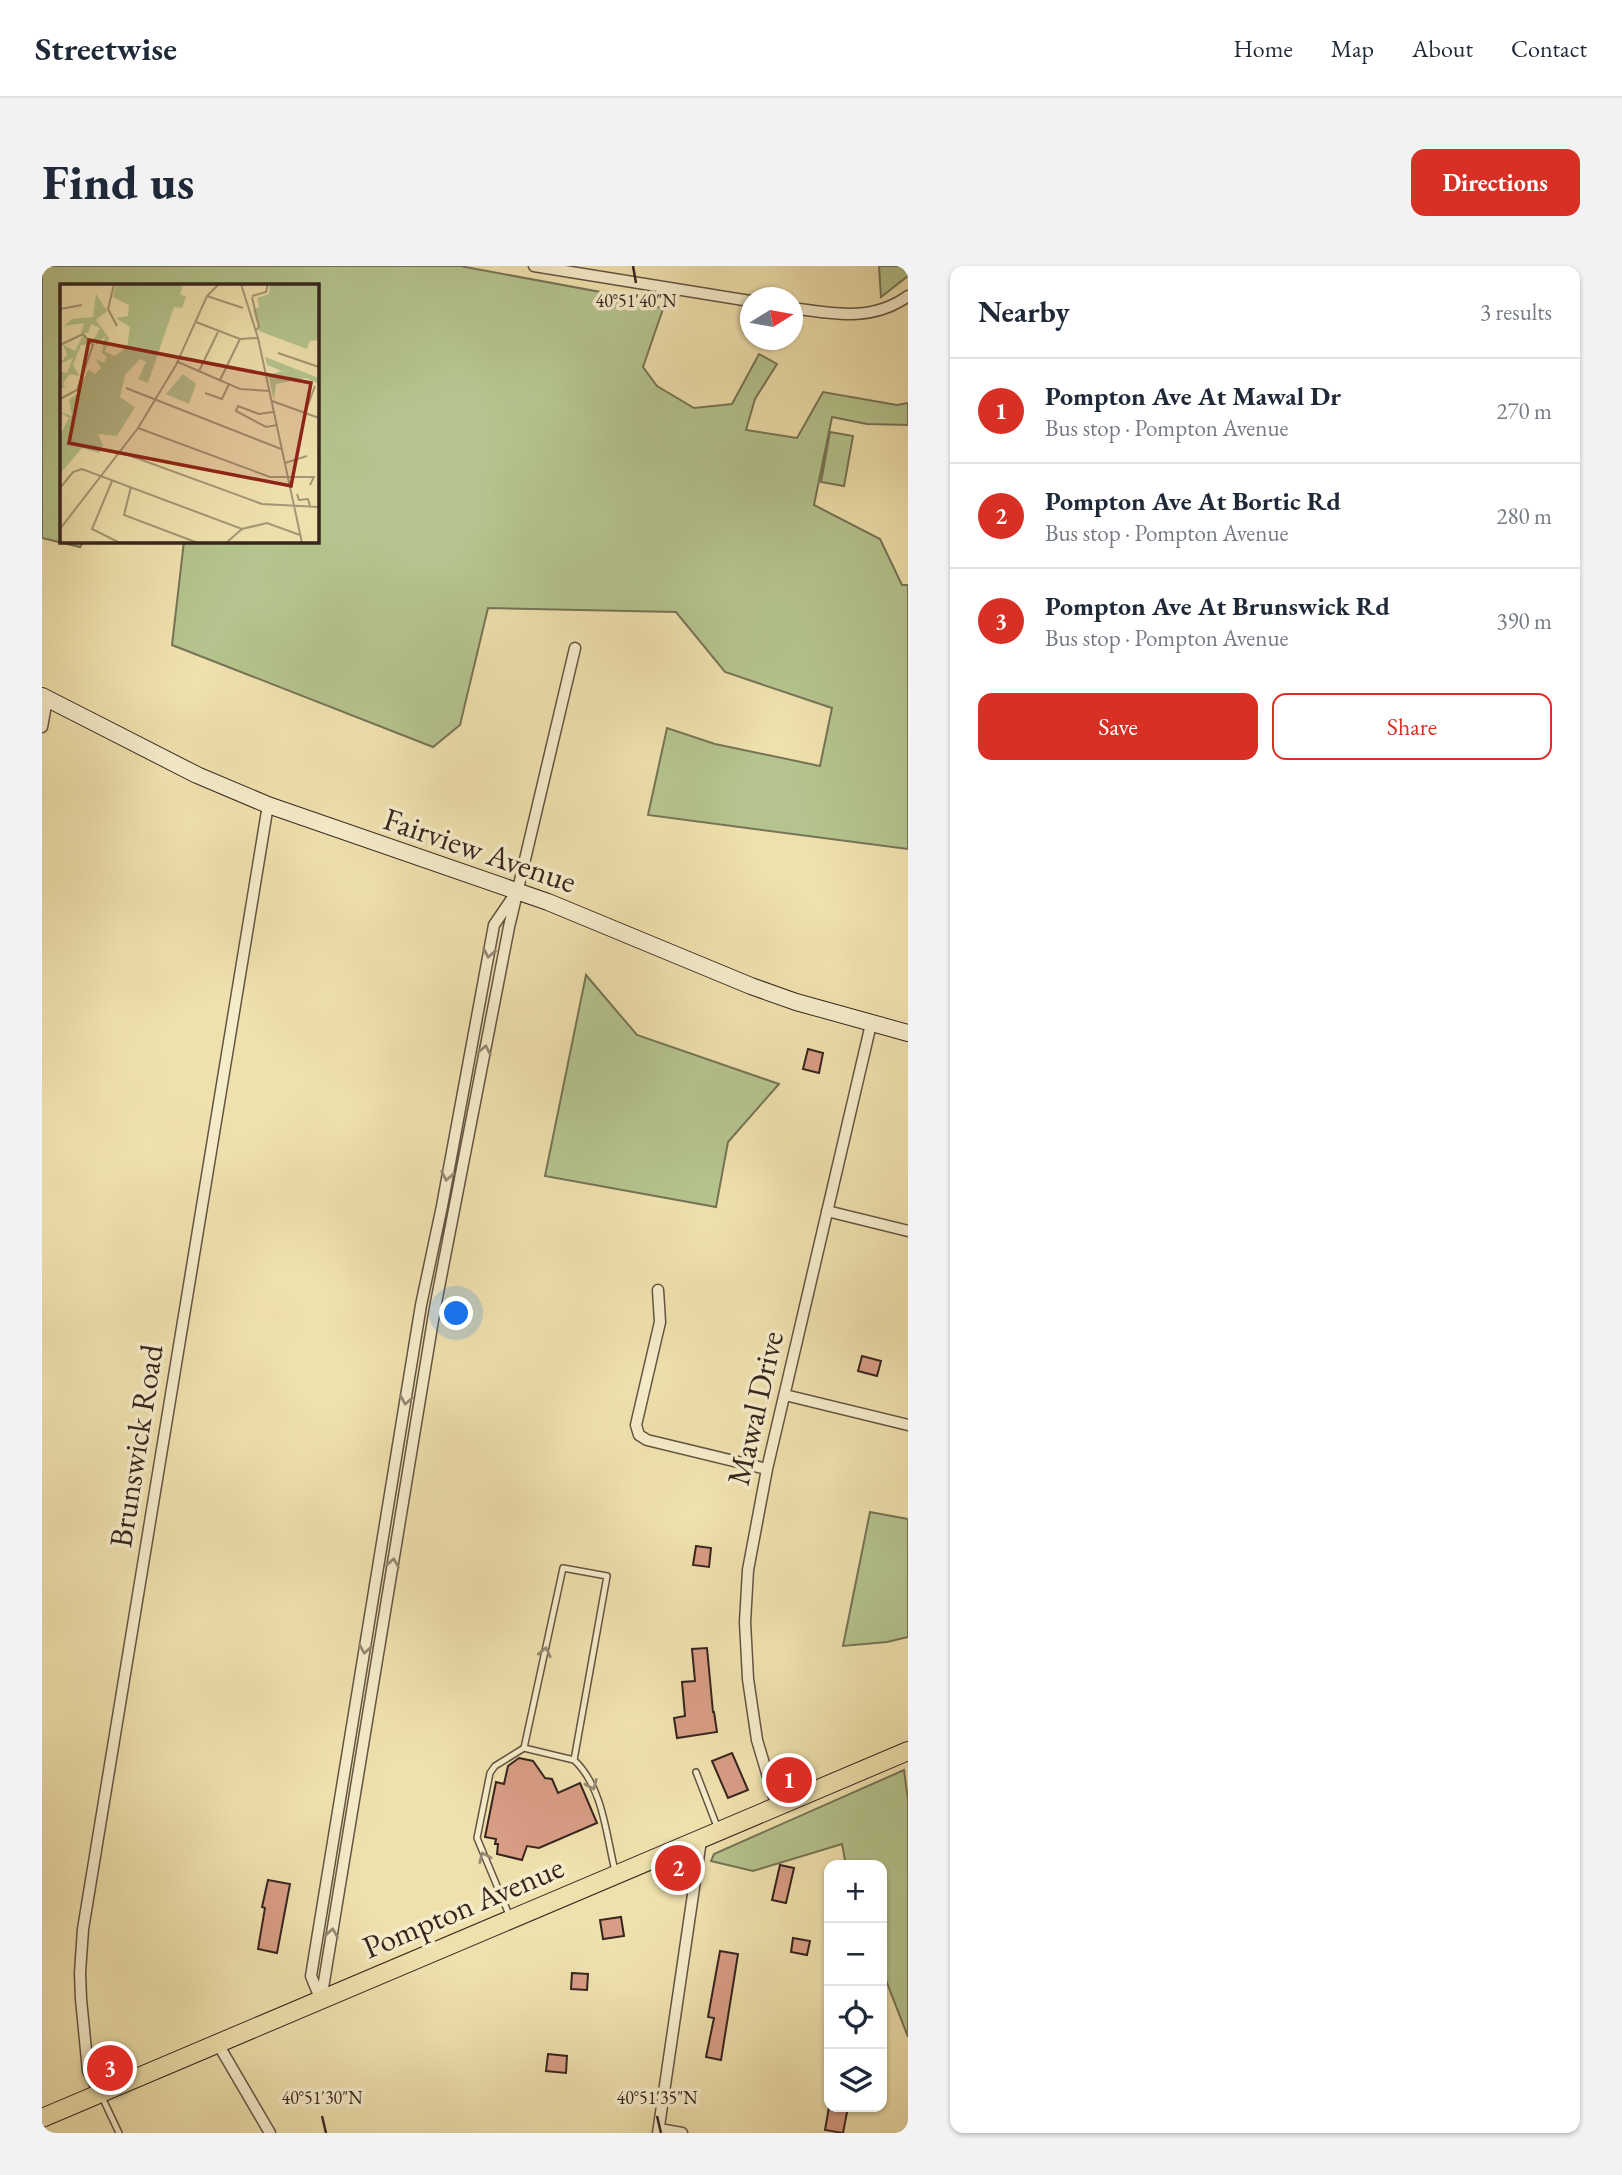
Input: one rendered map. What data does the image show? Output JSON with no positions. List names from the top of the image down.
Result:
{
  "streets": {
    "main road": ["Fairview Avenue", "Pompton Avenue"],
    "street": ["Mawal Drive", "Brunswick Road"]
  },
  "crossings": [
    ["Fairview Avenue", "Mawal Drive"],
    ["Fairview Avenue", "Brunswick Road"],
    ["Mawal Drive", "Pompton Avenue"],
    ["Brunswick Road", "Pompton Avenue"]
  ],
  "north": "right",
  "page": {
    "header": "Streetwise",
    "nav": [
      "Home",
      "Map",
      "About",
      "Contact"
    ],
    "buttons": [
      "Directions",
      ["Save", "Share"]
    ],
    "title": "Find us",
    "heading": ["Nearby", "3 results"],
    "list": [
      {
        "mark": "1",
        "name": "Pompton Ave At Mawal Dr",
        "note": "Bus stop · Pompton Avenue",
        "value": "270 m"
      },
      {
        "mark": "2",
        "name": "Pompton Ave At Bortic Rd",
        "note": "Bus stop · Pompton Avenue",
        "value": "280 m"
      },
      {
        "mark": "3",
        "name": "Pompton Ave At Brunswick Rd",
        "note": "Bus stop · Pompton Avenue",
        "value": "390 m"
      }
    ],
    "pins": ["1", "2", "3"],
    "map_buttons": ["+", "−"]
  },
  "coordinates": ["40°51'40\"N", "40°51'30\"N", "40°51'35\"N"]
}
